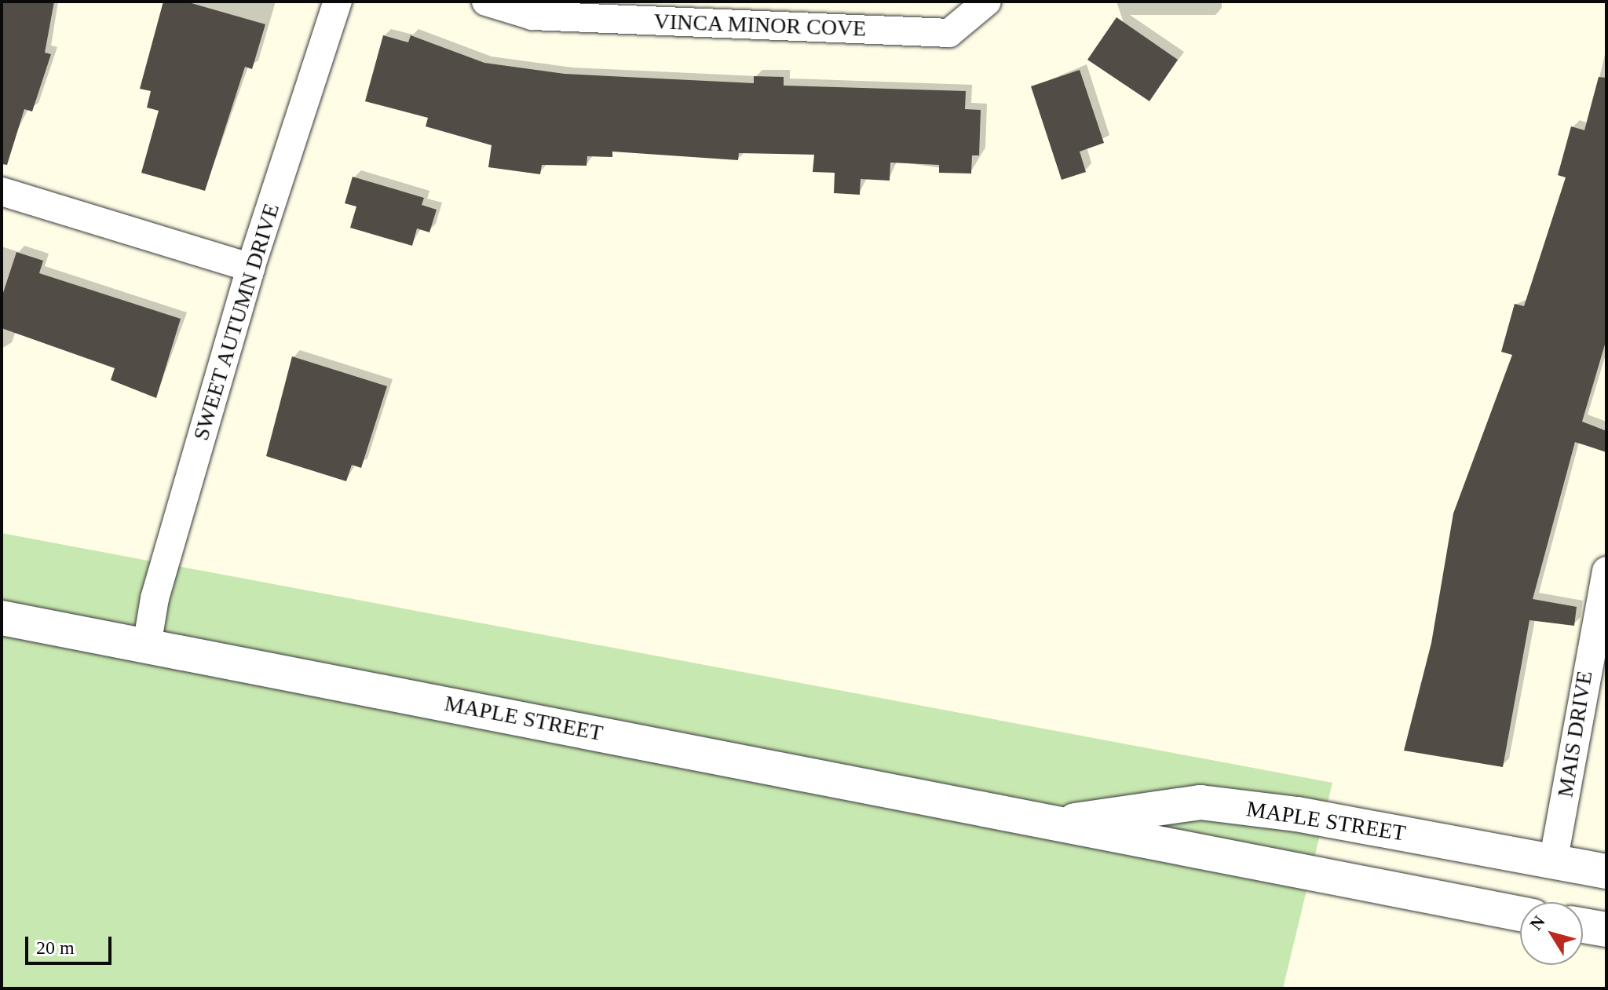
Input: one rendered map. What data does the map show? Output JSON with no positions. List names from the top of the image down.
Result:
{
  "streets": {
    "street": [
      "VINCA MINOR COVE",
      "SWEET AUTUMN DRIVE",
      "MAPLE STREET",
      "MAIS DRIVE"
    ]
  },
  "crossings": [
    ["SWEET AUTUMN DRIVE", "MAPLE STREET"],
    ["MAPLE STREET", "MAIS DRIVE"]
  ],
  "scale_bar": "20 m",
  "north": "top left"
}
